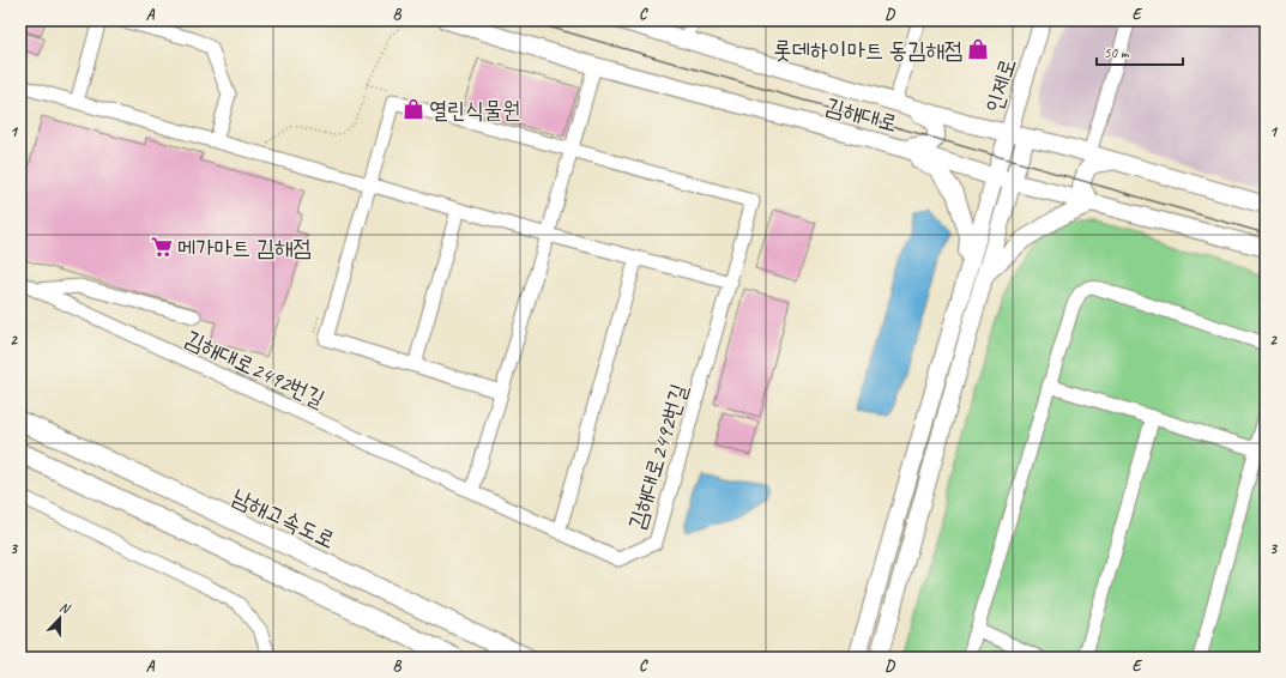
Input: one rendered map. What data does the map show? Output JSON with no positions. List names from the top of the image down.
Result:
{
  "streets": {
    "highway": ["남해고속도로"],
    "main road": ["인제로", "김해대로"],
    "street": ["김해대로2492번길"]
  },
  "crossings": [
    ["인제로", "김해대로"]
  ],
  "places": {
    "shop": ["롯데하이마트 동김해점", "열린식물원"],
    "supermarket": ["메가마트 김해점"]
  },
  "scale_bar": "50 m",
  "north": "top",
  "grid": {
    "columns": [
      "A",
      "B",
      "C",
      "D",
      "E"
    ],
    "rows": ["1", "2", "3"]
  }
}
